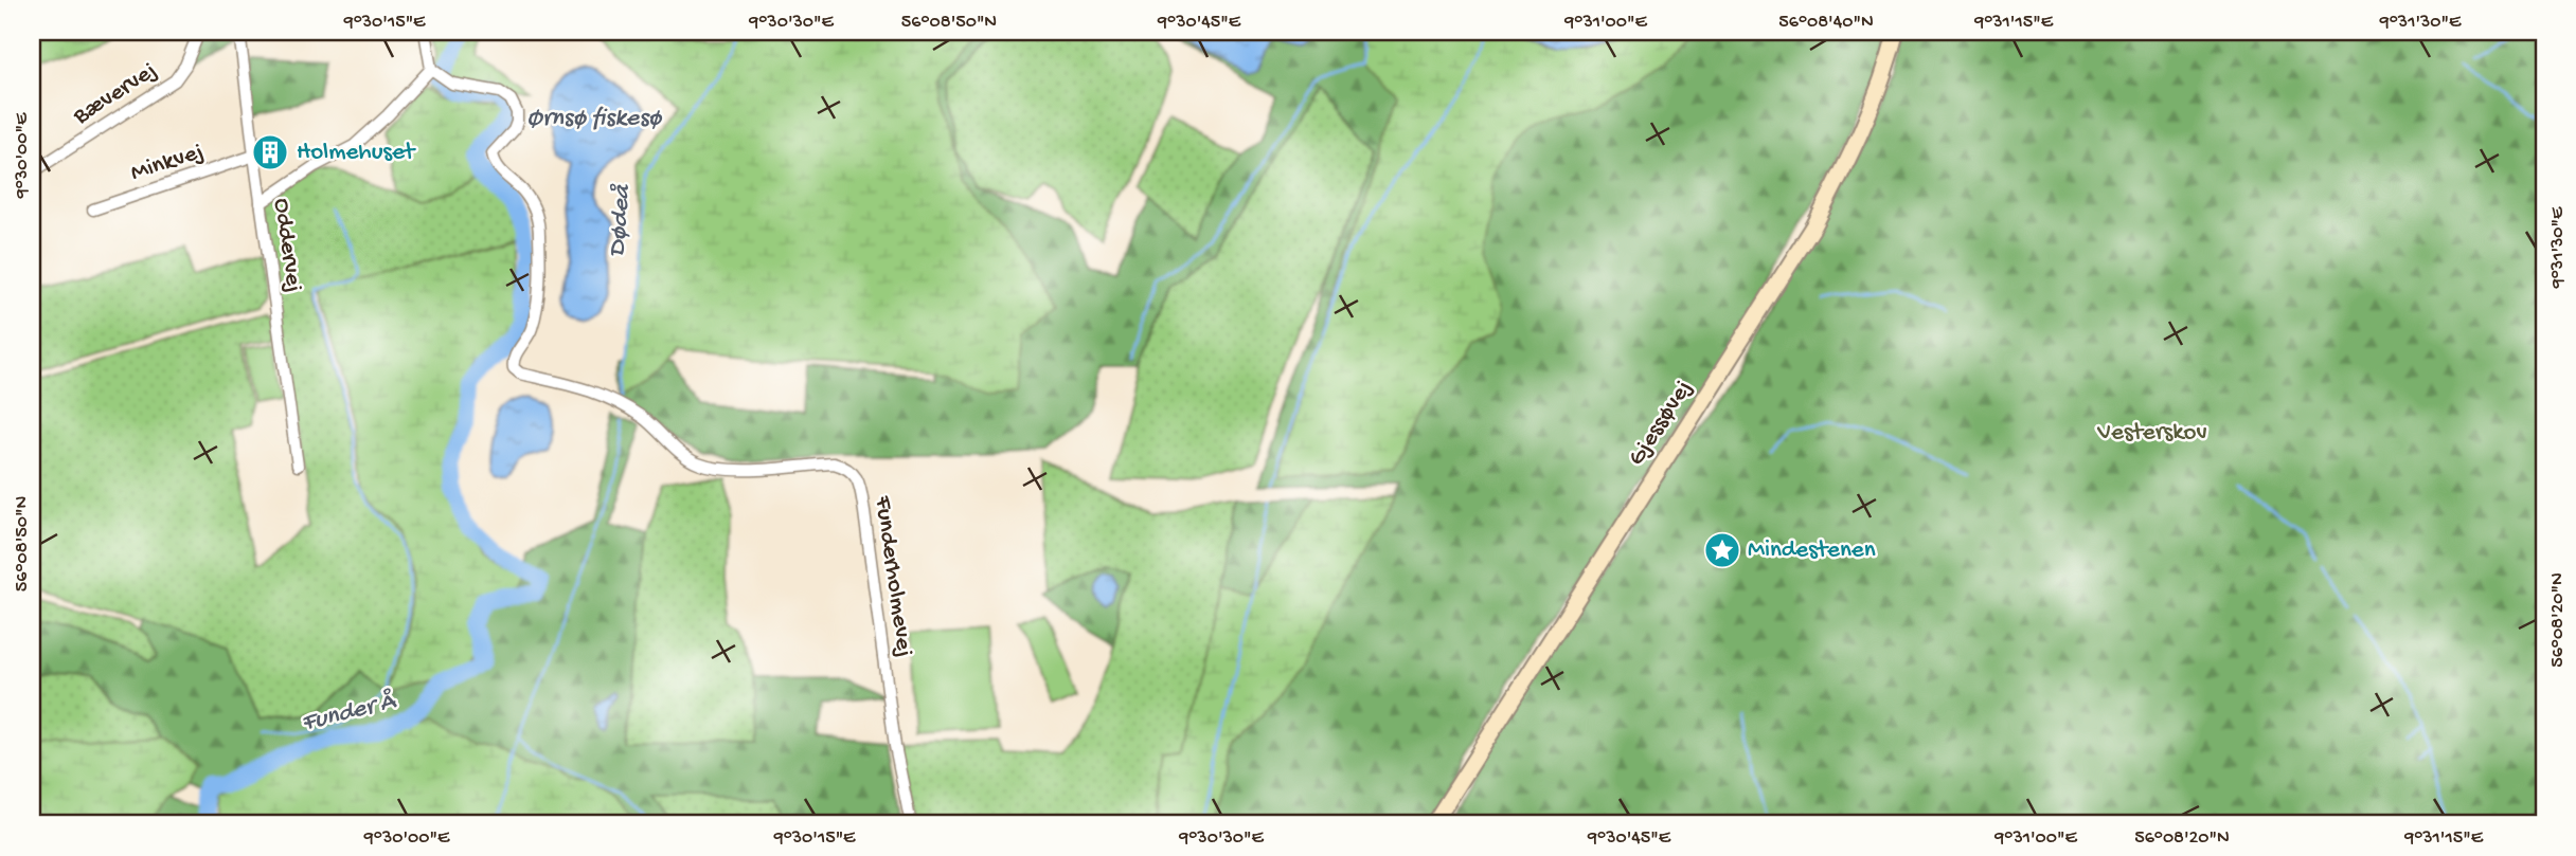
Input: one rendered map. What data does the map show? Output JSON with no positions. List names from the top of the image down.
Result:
{
  "streets": {
    "street": [
      "Bævervej",
      "Minkvej",
      "Oddervej",
      "Gjessøvej",
      "Funderholmevej"
    ]
  },
  "crossings": [
    ["Minkvej", "Oddervej"]
  ],
  "water": ["Ørnsø fiskesø", "Dødeå", "Funder Å"],
  "parks": ["Vesterskov"],
  "places": {
    "building": ["Holmehuset"],
    "place": ["Mindestenen"]
  },
  "coordinates": [
    "9°30'15\"E",
    "9°30'30\"E",
    "56°08'50\"N",
    "9°30'45\"E",
    "9°31'00\"E",
    "56°08'40\"N",
    "9°31'15\"E",
    "9°31'30\"E",
    "9°30'00\"E",
    "56°08'20\"N"
  ]
}
